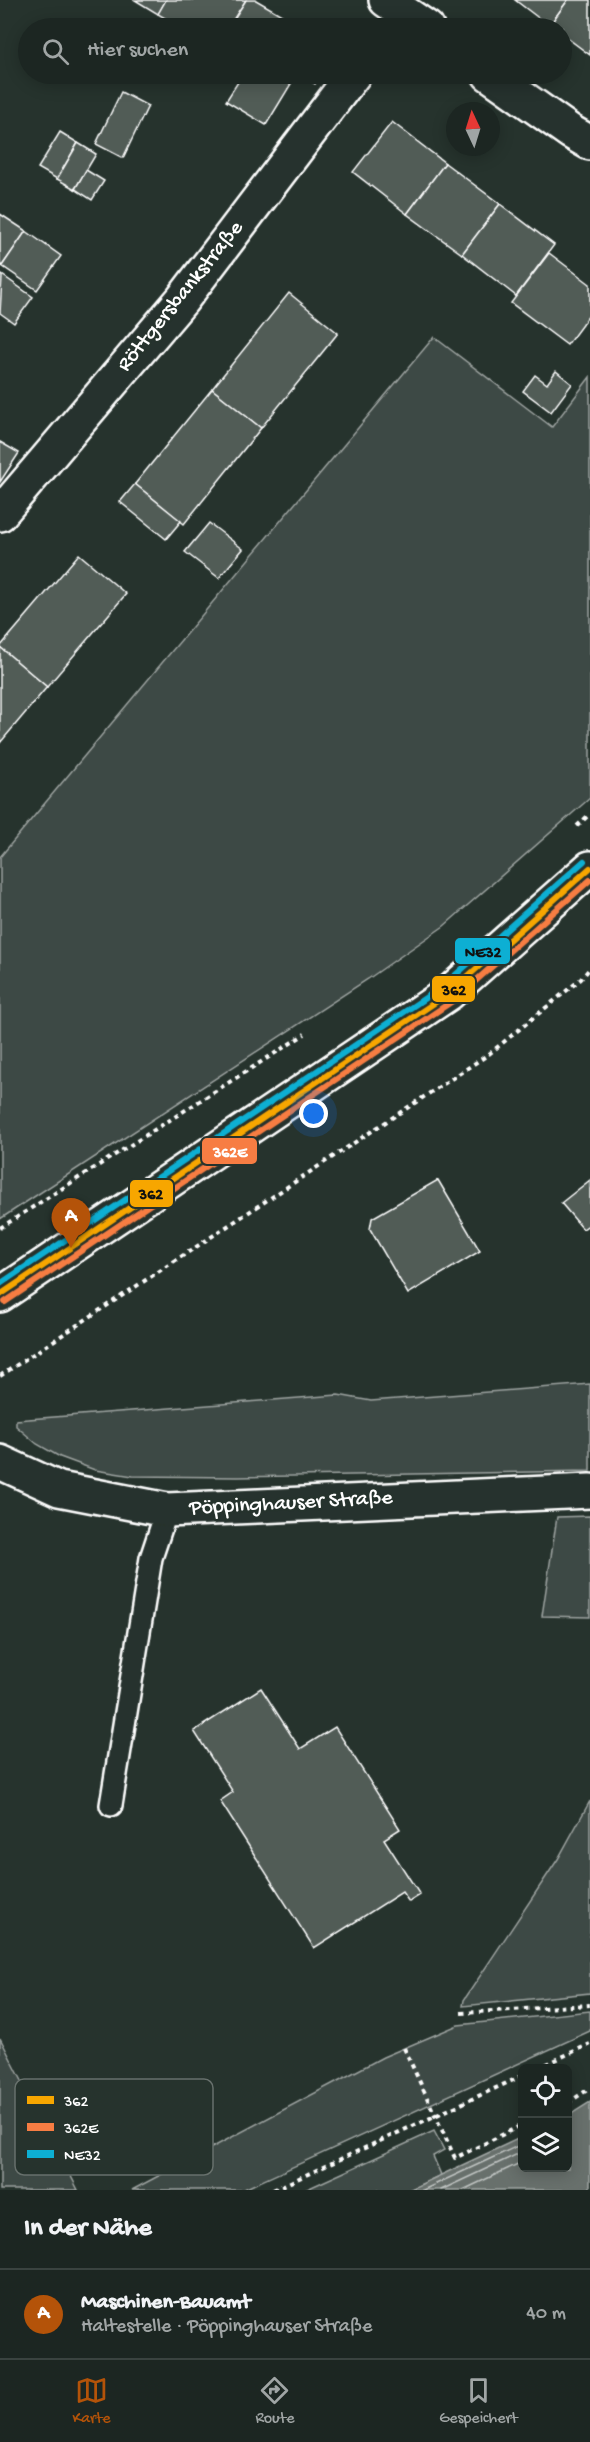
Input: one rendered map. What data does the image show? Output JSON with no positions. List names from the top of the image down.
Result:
{
  "streets": {
    "street": ["Röttgersbankstraße", "Pöppinghauser Straße"]
  },
  "lines": ["transit line NE32", "transit line 362", "transit line 362E"],
  "legend": ["362", "362E", "NE32"],
  "north": "top",
  "page": {
    "search": "Hier suchen",
    "pins": "A",
    "heading": "In der Nähe",
    "list": [
      {
        "mark": "A",
        "name": "Maschinen-Bauamt",
        "note": "Haltestelle · Pöppinghauser Straße",
        "value": "40 m"
      }
    ],
    "nav": ["Karte", "Route", "Gespeichert"]
  }
}
